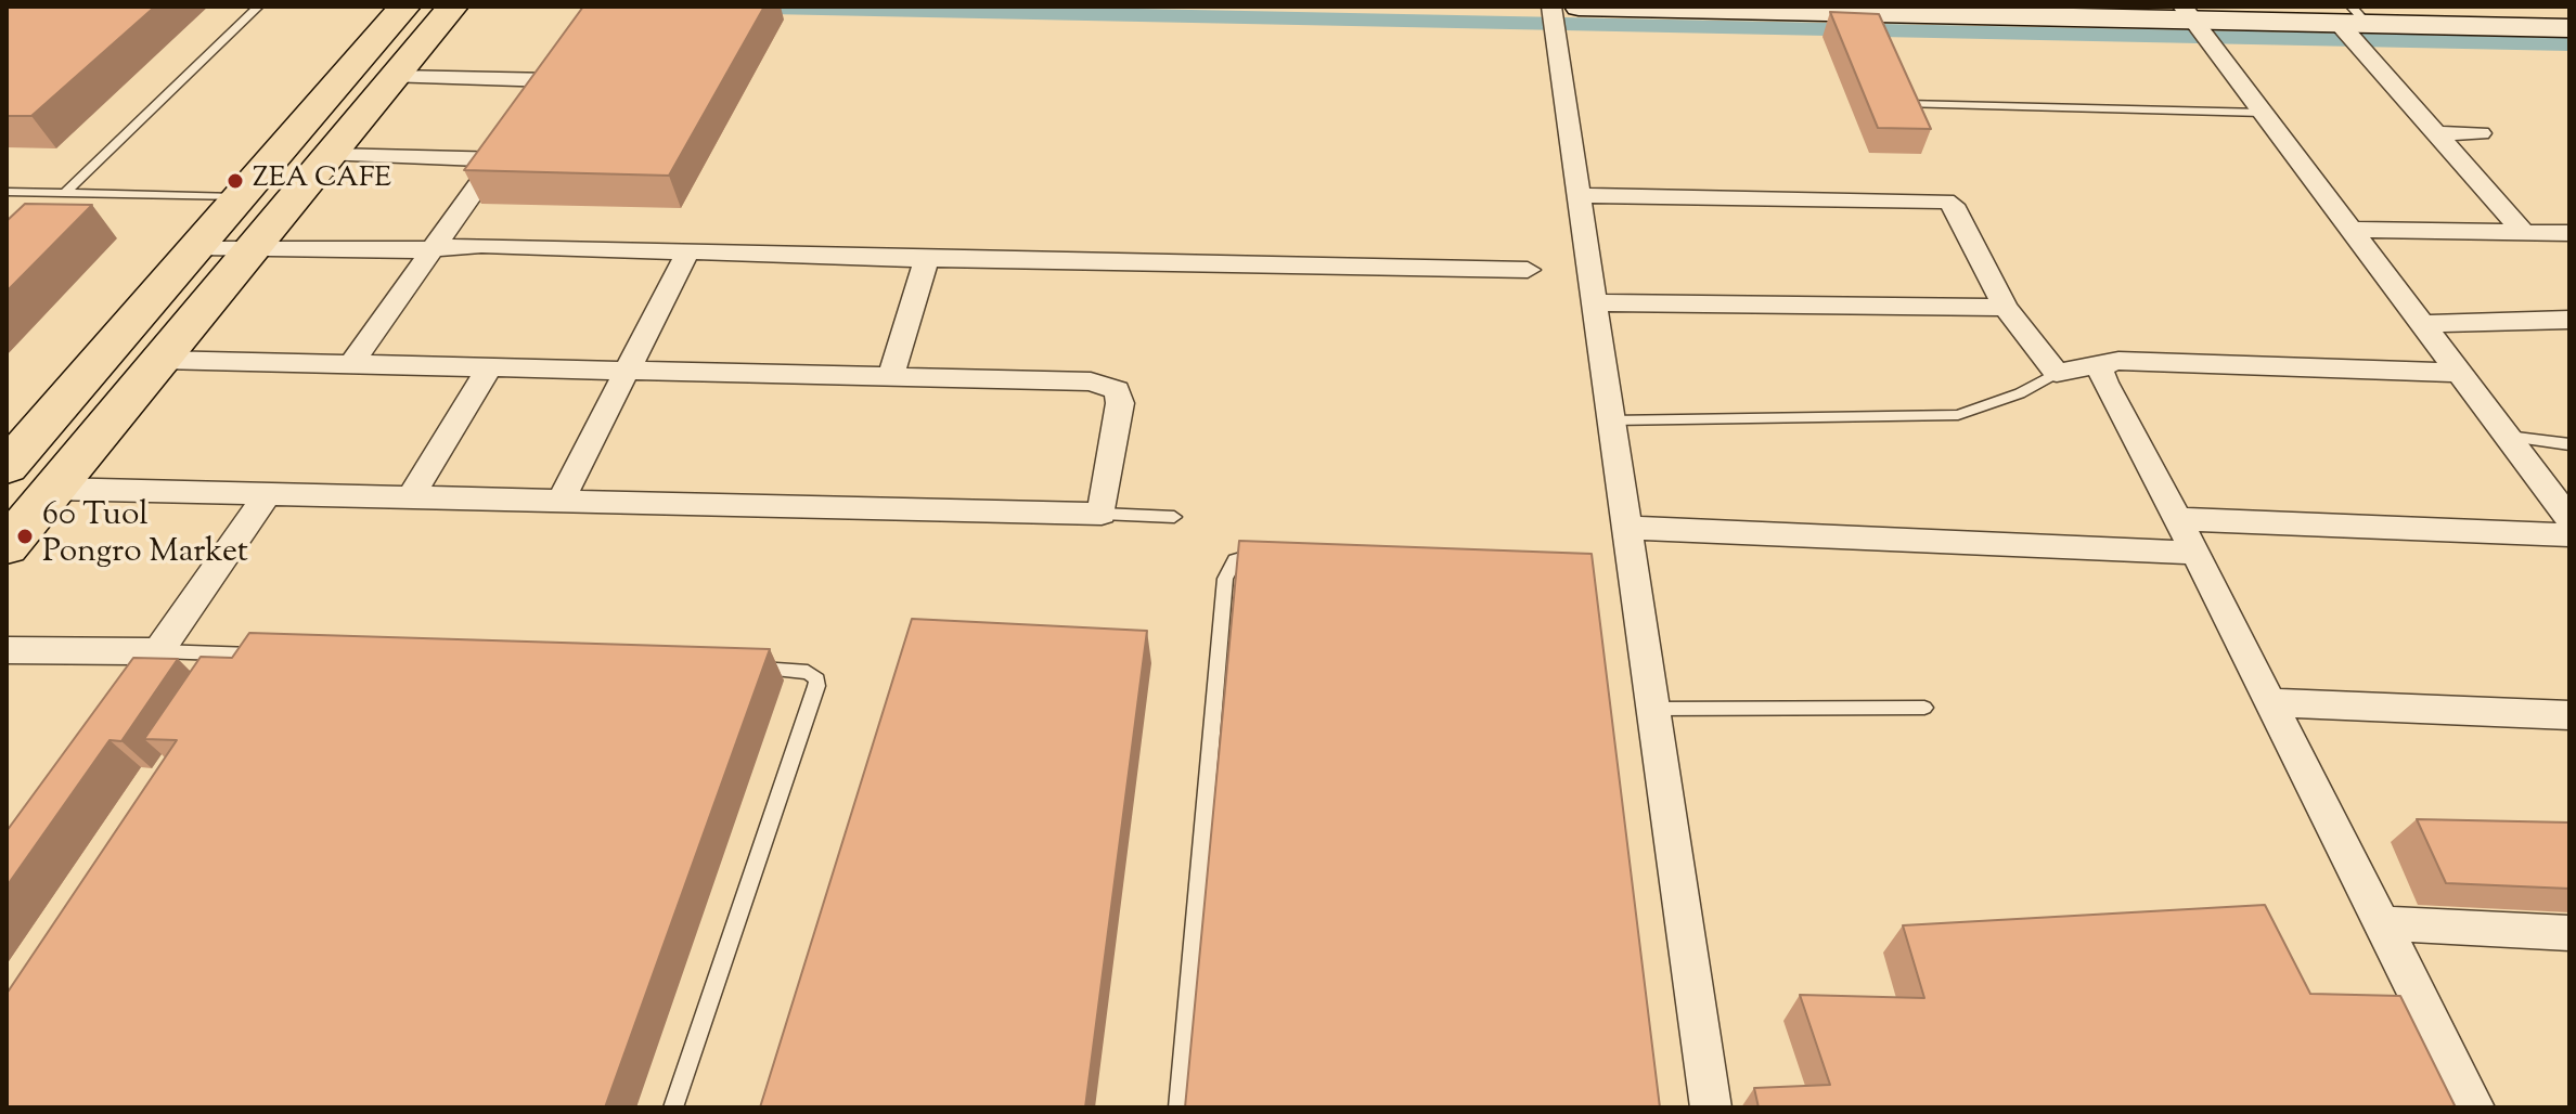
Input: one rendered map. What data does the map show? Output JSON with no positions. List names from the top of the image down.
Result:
{
  "places": ["ZEA CAFE", "60 Tuol Pongro Market"]
}
